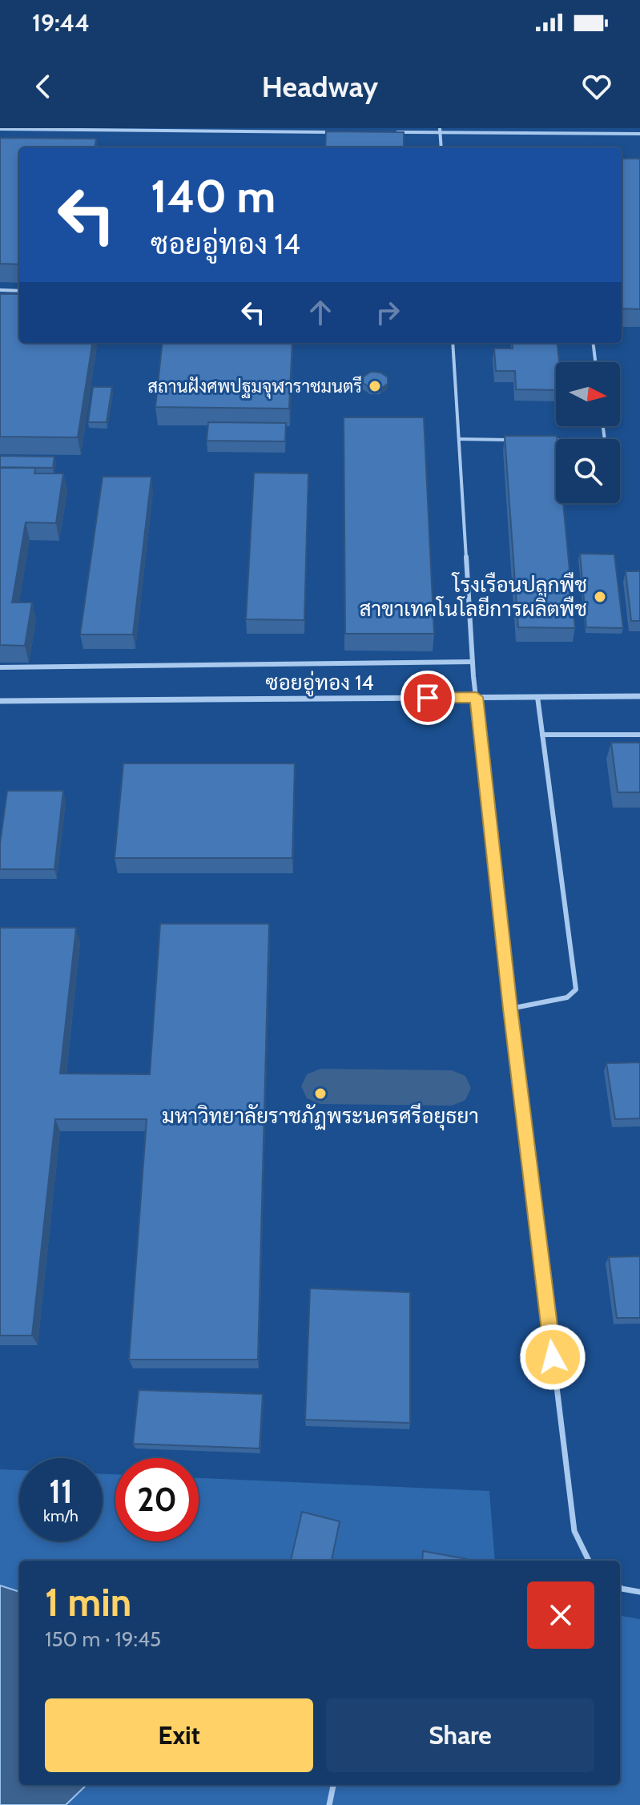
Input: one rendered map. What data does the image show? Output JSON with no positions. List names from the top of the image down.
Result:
{
  "streets": {
    "street": ["ซอยอู่ทอง 14"]
  },
  "places": ["สถานฝังศพปฐมจุฬาราชมนตรี", "โรงเรือนปลูกพืช สาขาเทคโนโลยีการผลิตพืช", "มหาวิทยาลัยราชภัฏพระนครศรีอยุธยา"],
  "north": "right",
  "page": {
    "status": "19:44",
    "header": "Headway",
    "turn": ["140 m", "ซอยอู่ทอง 14"],
    "speed": "11 km/h",
    "limit": "20",
    "heading": ["1 min", "150 m · 19:45"],
    "buttons": ["Exit", "Share"]
  }
}
